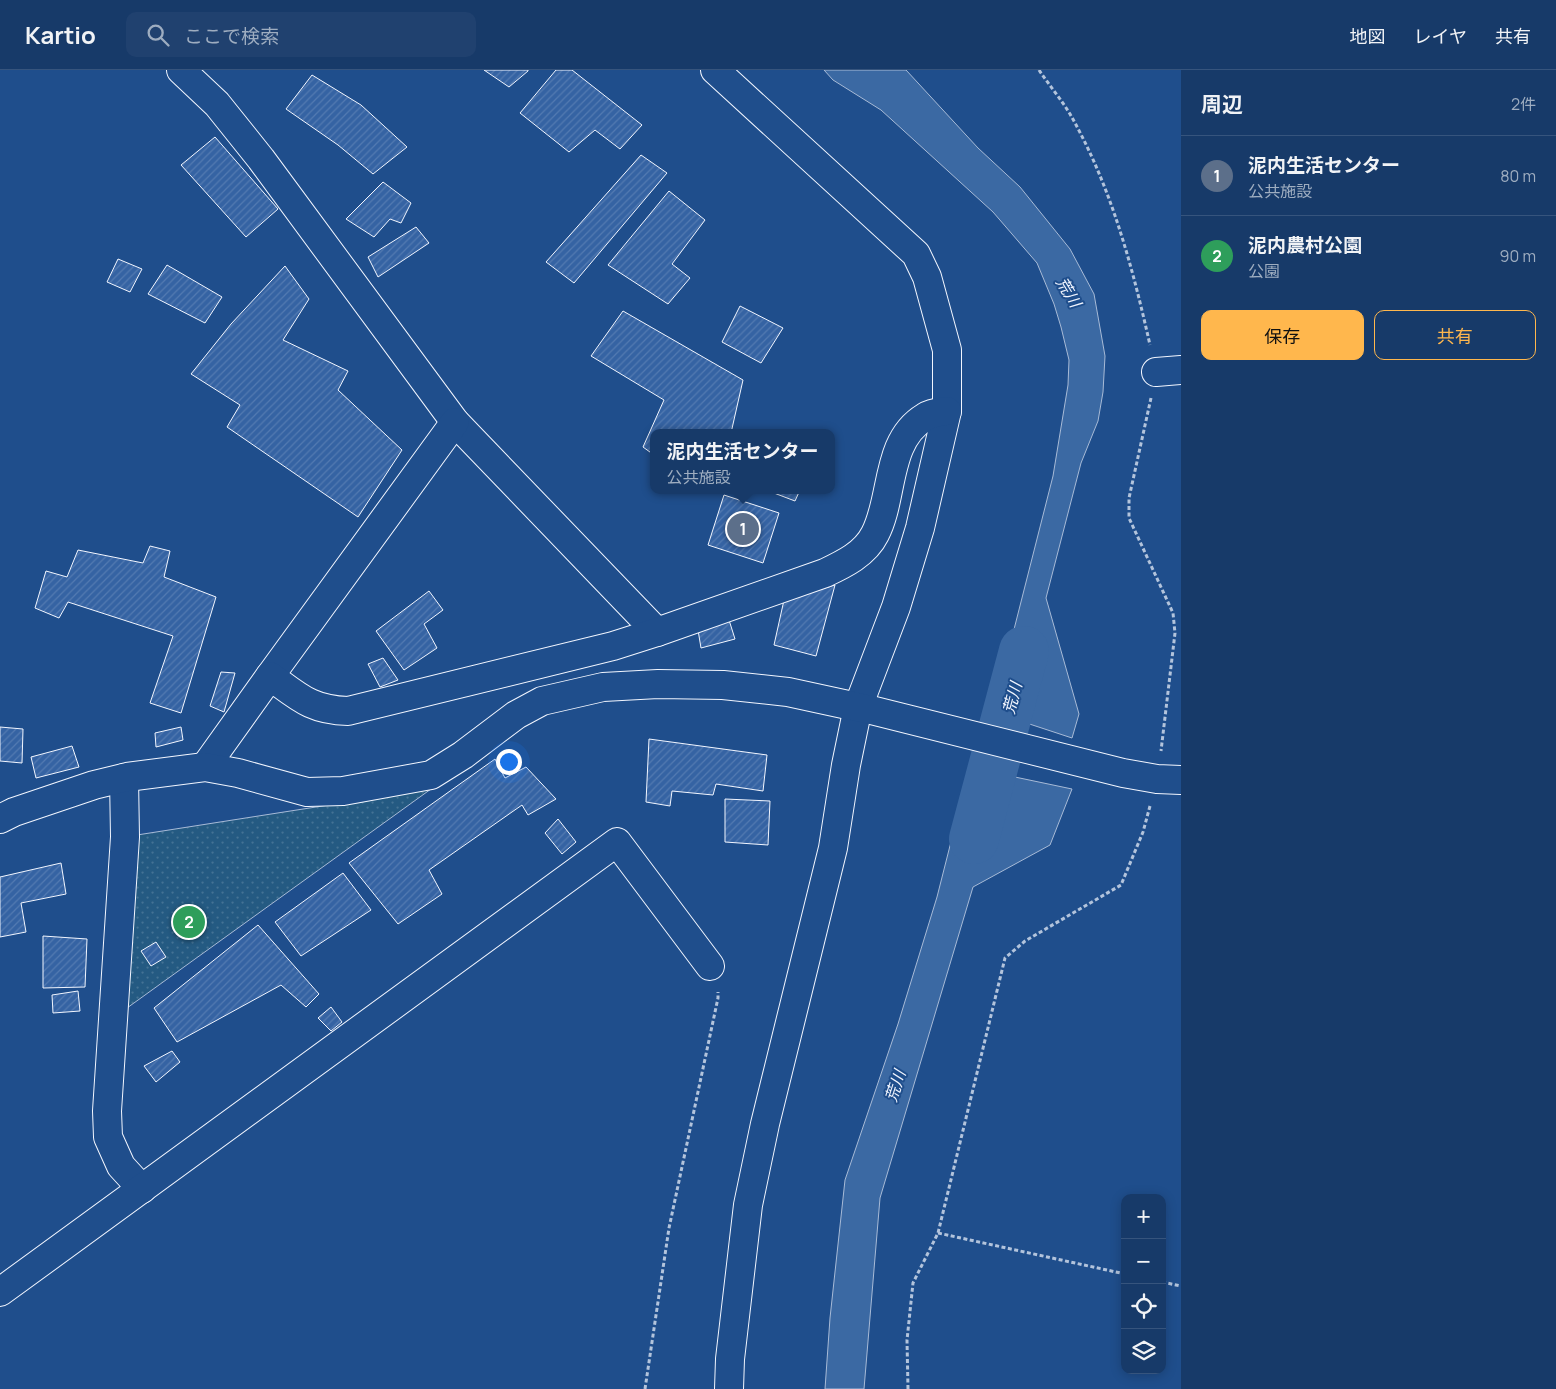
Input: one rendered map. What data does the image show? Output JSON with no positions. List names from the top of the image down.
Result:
{
  "water": ["荒川"],
  "page": {
    "header": "Kartio",
    "search": "ここで検索",
    "nav": ["地図", "レイヤ", "共有"],
    "heading": ["周辺", "2件"],
    "list": [
      {
        "mark": "1",
        "name": "泥内生活センター",
        "note": "公共施設",
        "value": "80 m"
      },
      {
        "mark": "2",
        "name": "泥内農村公園",
        "note": "公園",
        "value": "90 m"
      }
    ],
    "buttons": ["保存", "共有"],
    "popup": ["泥内生活センター", "公共施設"],
    "pins": ["1", "2"],
    "map_buttons": ["+", "−"]
  }
}
